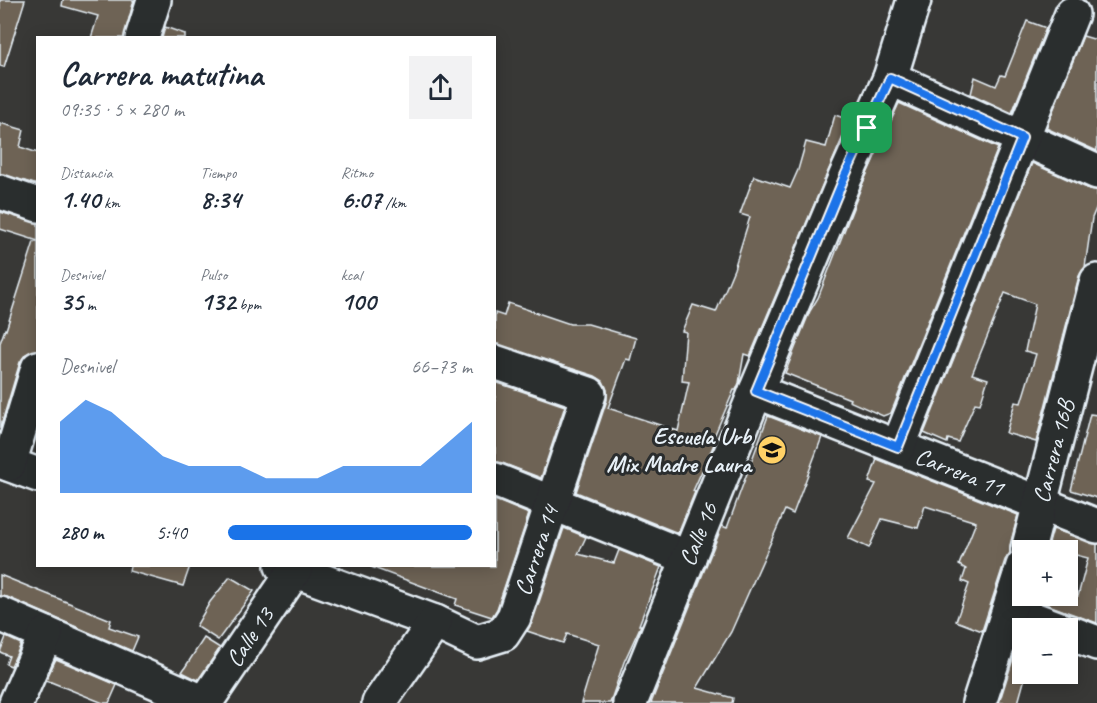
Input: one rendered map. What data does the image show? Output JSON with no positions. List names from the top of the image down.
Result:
{
  "streets": {
    "street": [
      "Carrera 16B",
      "Carrera 11",
      "Calle 16",
      "Carrera 14",
      "Calle 13"
    ]
  },
  "crossings": [
    ["Carrera 16B", "Carrera 11"],
    ["Carrera 11", "Calle 16"]
  ],
  "places": {
    "school or university": ["Escuela Urb Mix Madre Laura"]
  },
  "page": {
    "heading": ["Carrera matutina", "09:35 · 5 × 280 m"],
    "stats": [
      ["Distancia", "1.40 km"],
      ["Tiempo", "8:34"],
      ["Ritmo", "6:07 /km"],
      ["Desnivel", "35 m"],
      ["Pulso", "132 bpm"],
      ["kcal", "100"]
    ],
    "chart": ["Desnivel", "66–73 m"],
    "list": [
      {
        "name": "280 m",
        "note": "5:40"
      }
    ],
    "map_buttons": ["+", "−"]
  }
}
